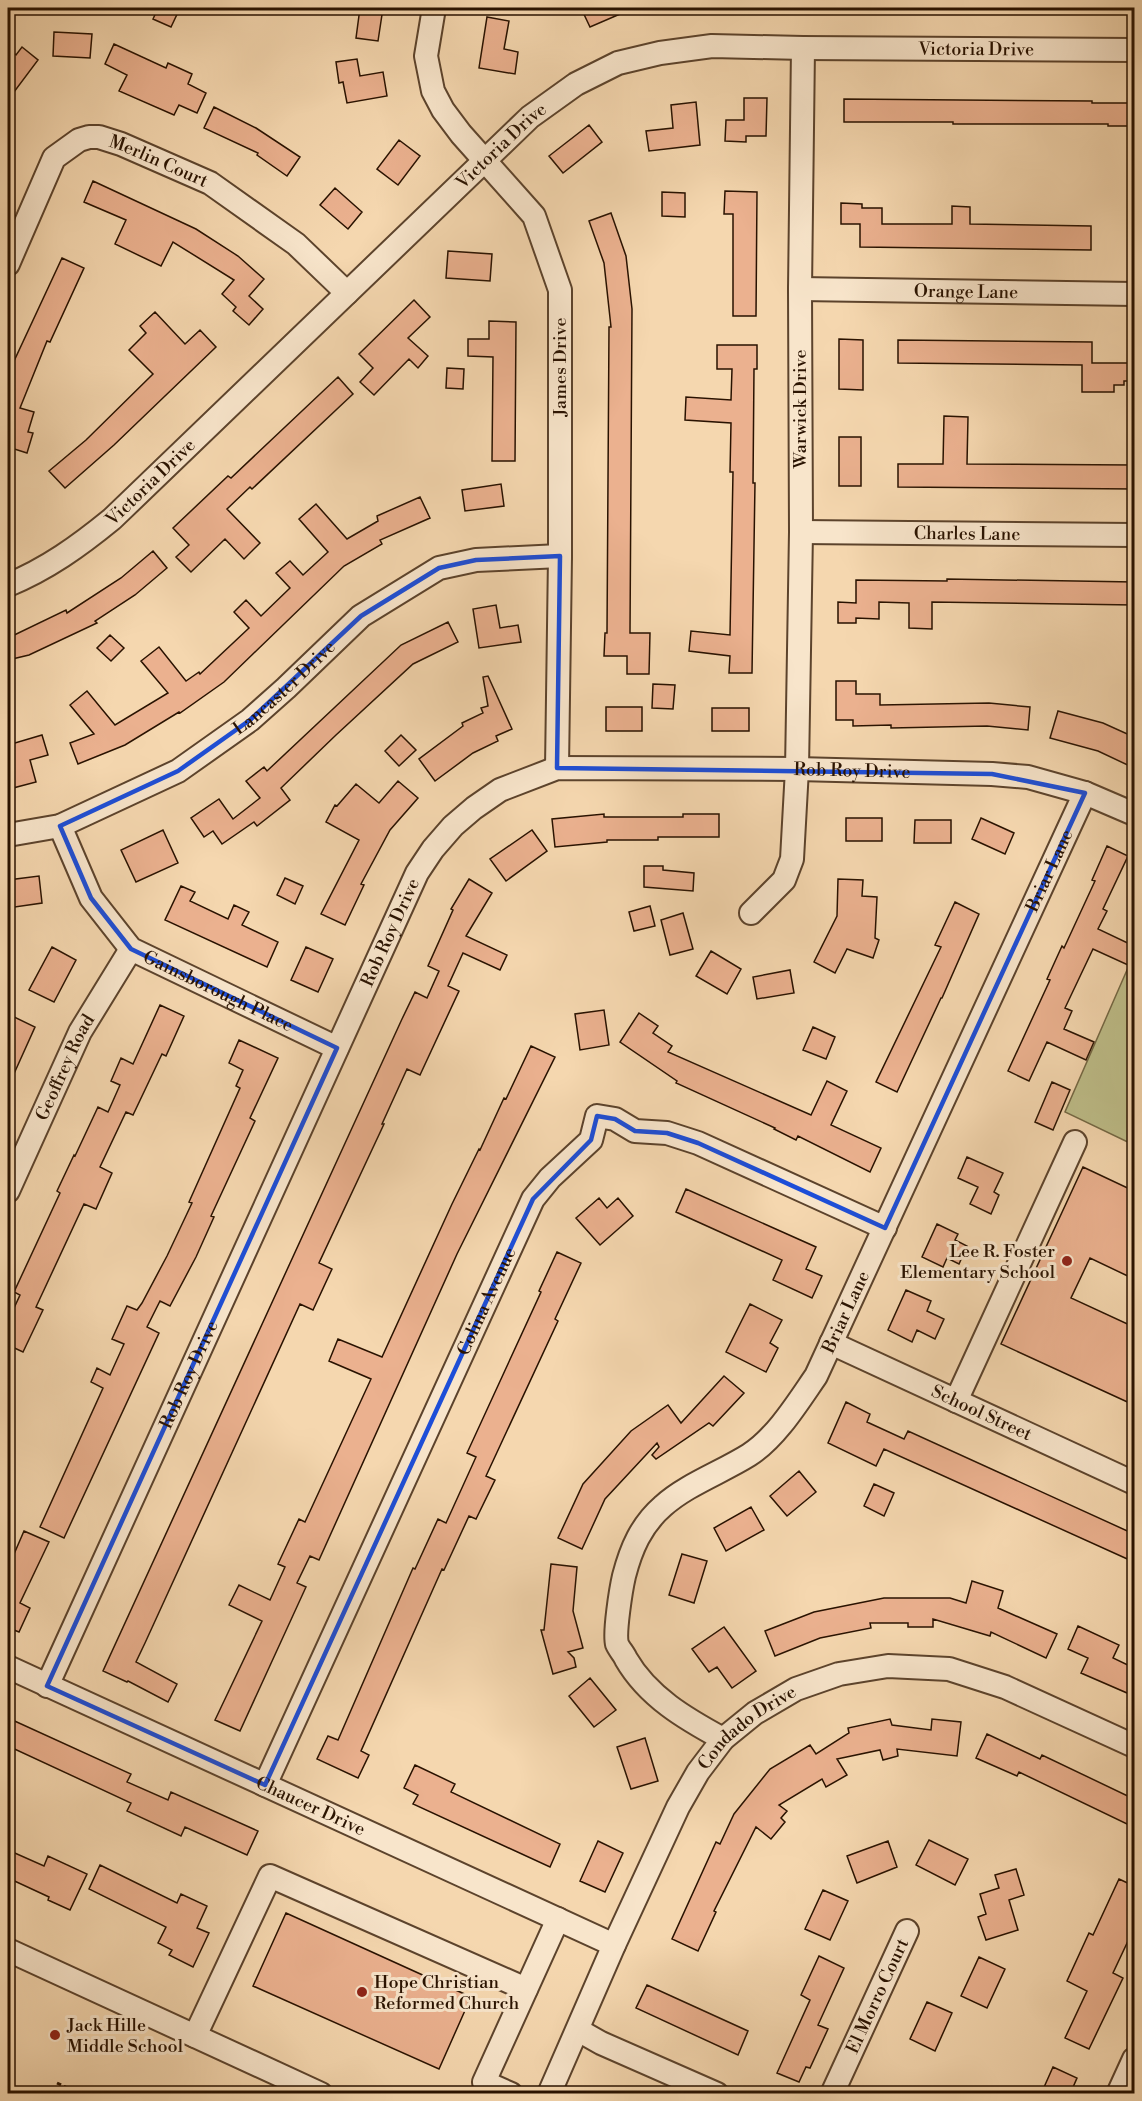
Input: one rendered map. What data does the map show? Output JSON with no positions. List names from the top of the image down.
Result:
{
  "streets": {
    "street": [
      "Victoria Drive",
      "Merlin Court",
      "Orange Lane",
      "James Drive",
      "Warwick Drive",
      "Charles Lane",
      "Lancaster Drive",
      "Rob Roy Drive",
      "Briar Lane",
      "Gainsborough Place",
      "Geoffrey Road",
      "Colina Avenue",
      "School Street",
      "Condado Drive",
      "Chaucer Drive",
      "El Morro Court"
    ]
  },
  "crossings": [
    ["Victoria Drive", "Merlin Court"],
    ["Victoria Drive", "James Drive"],
    ["Victoria Drive", "Warwick Drive"],
    ["Orange Lane", "Warwick Drive"],
    ["James Drive", "Lancaster Drive"],
    ["James Drive", "Rob Roy Drive"],
    ["Warwick Drive", "Charles Lane"],
    ["Warwick Drive", "Rob Roy Drive"],
    ["Lancaster Drive", "Gainsborough Place"],
    ["Rob Roy Drive", "Briar Lane"],
    ["Rob Roy Drive", "Gainsborough Place"],
    ["Rob Roy Drive", "Chaucer Drive"],
    ["Briar Lane", "Colina Avenue"],
    ["Briar Lane", "School Street"],
    ["Briar Lane", "Condado Drive"],
    ["Gainsborough Place", "Geoffrey Road"],
    ["Colina Avenue", "Chaucer Drive"],
    ["Condado Drive", "Chaucer Drive"]
  ],
  "places": ["Lee R. Foster Elementary School", "Hope Christian Reformed Church", "Jack Hille Middle School"]
}
